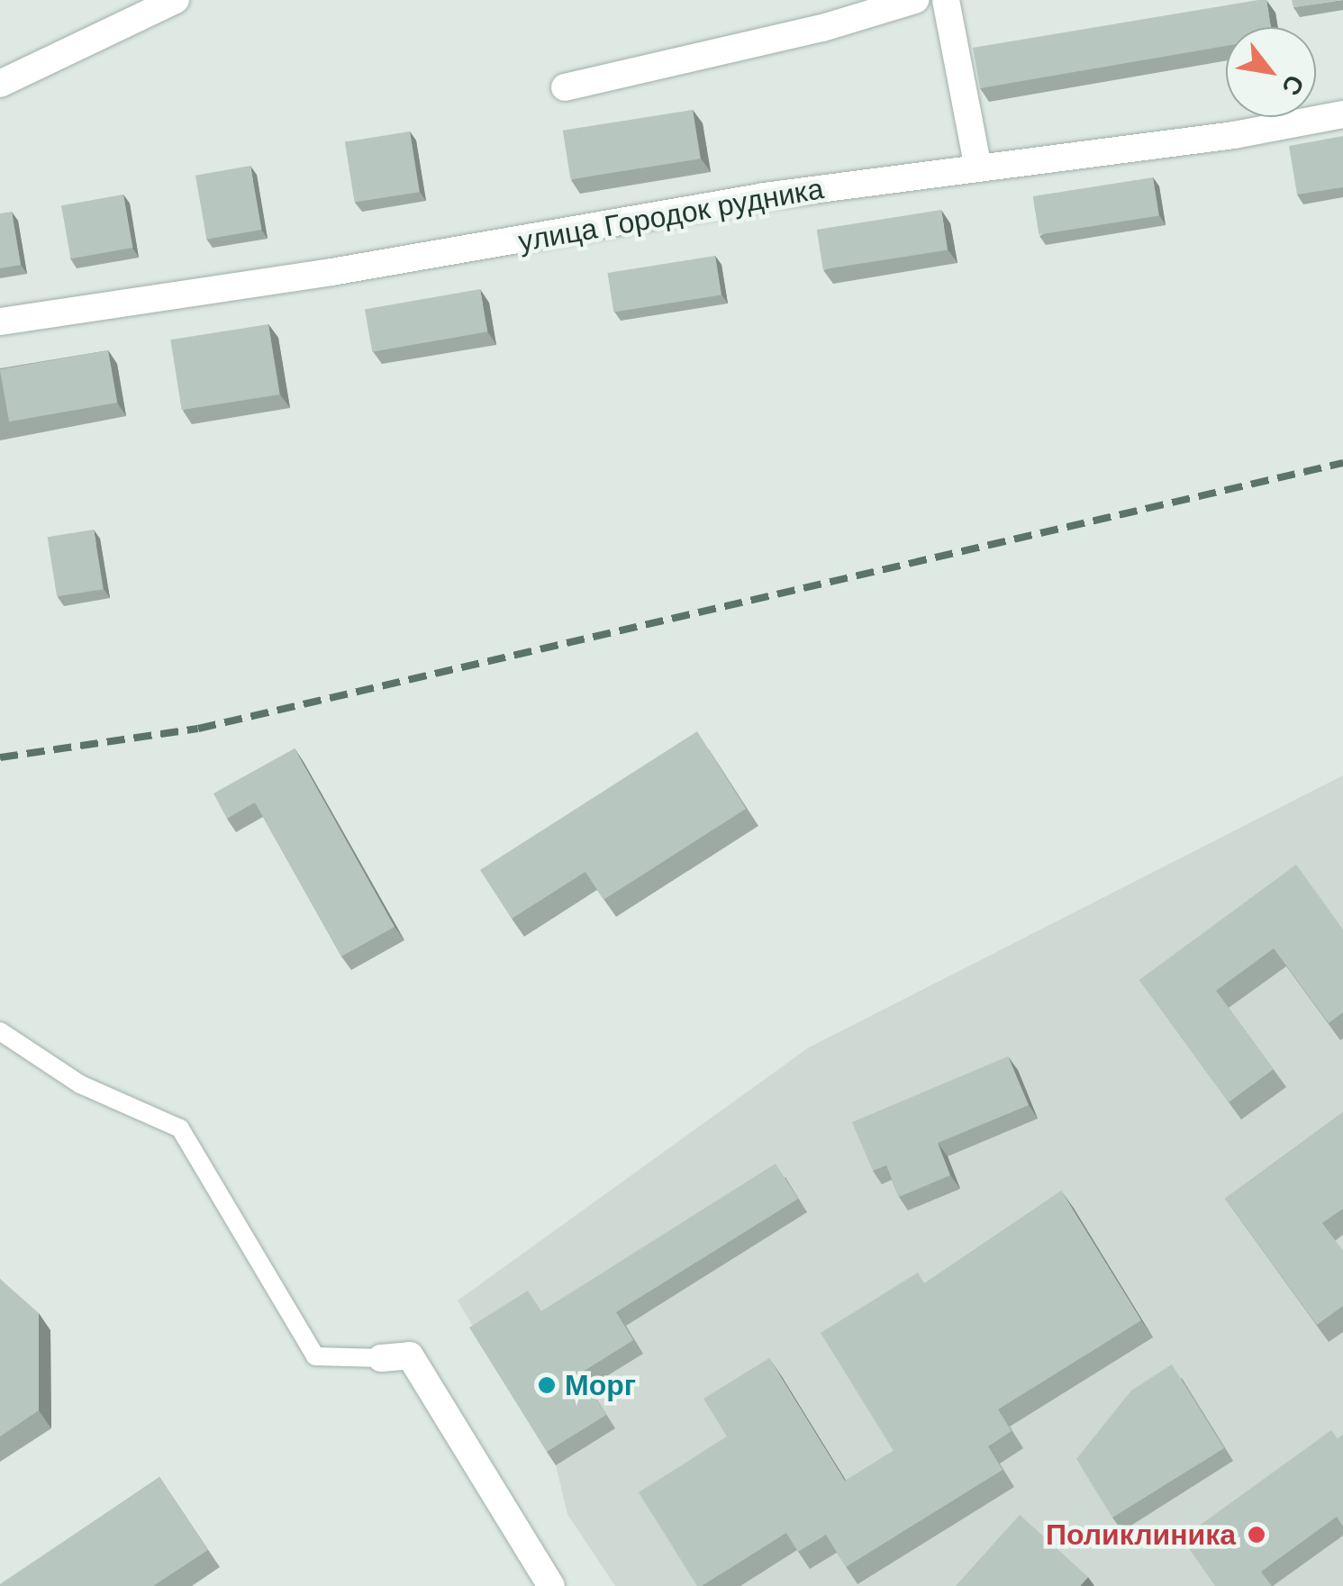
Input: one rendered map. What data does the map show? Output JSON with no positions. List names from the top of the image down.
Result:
{
  "streets": {
    "street": ["улица Городок рудника"]
  },
  "places": ["Морг", "Поликлиника"],
  "north": "bottom right"
}
